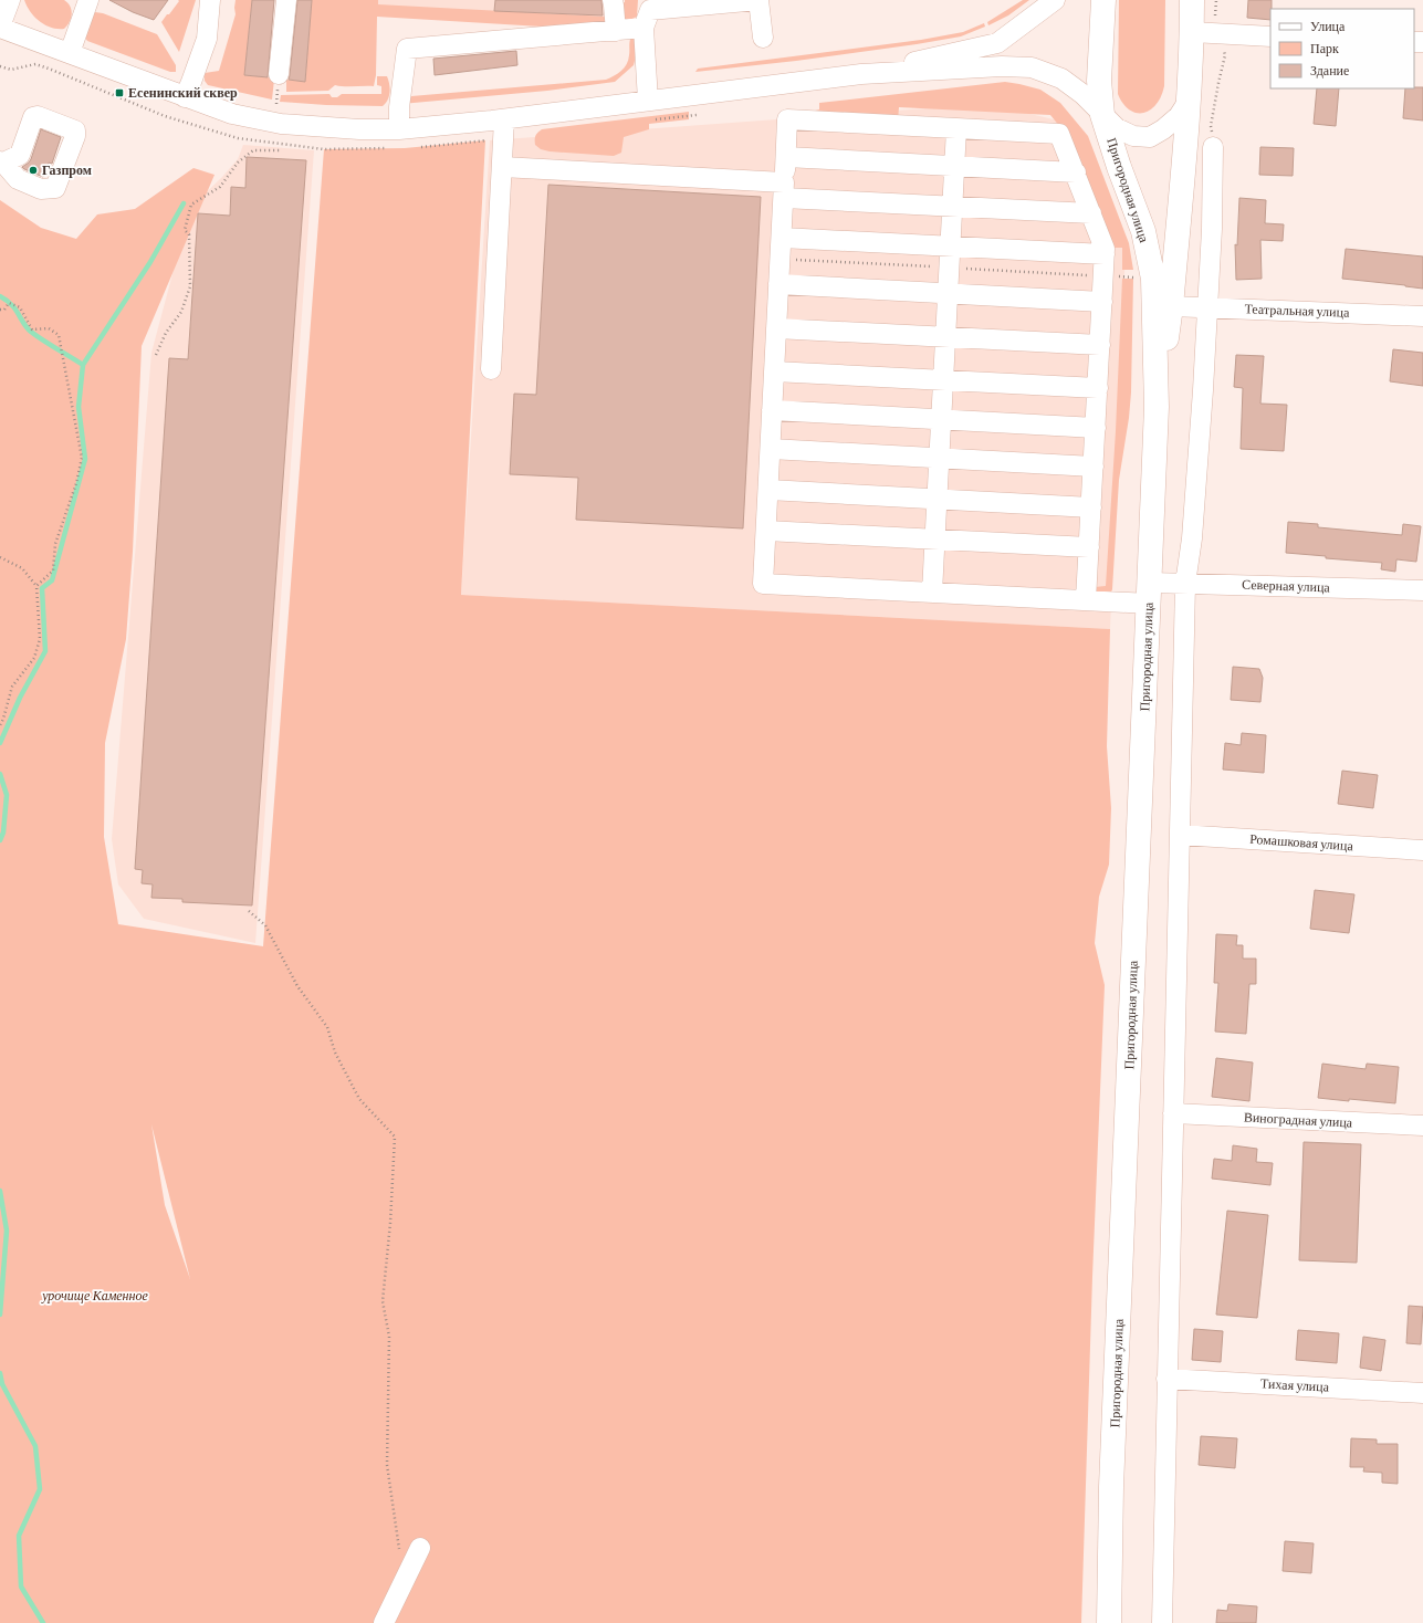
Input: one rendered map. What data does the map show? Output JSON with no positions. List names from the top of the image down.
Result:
{
  "streets": {
    "main road": ["Пригородная улица"],
    "street": [
      "Театральная улица",
      "Северная улица",
      "Ромашковая улица",
      "Виноградная улица",
      "Тихая улица"
    ]
  },
  "crossings": [
    ["Пригородная улица", "Театральная улица"],
    ["Пригородная улица", "Северная улица"]
  ],
  "parks": ["урочище Каменное"],
  "places": {
    "transit": ["Есенинский сквер"],
    "other": ["Газпром"]
  },
  "legend": ["Улица", "Парк", "Здание"]
}
